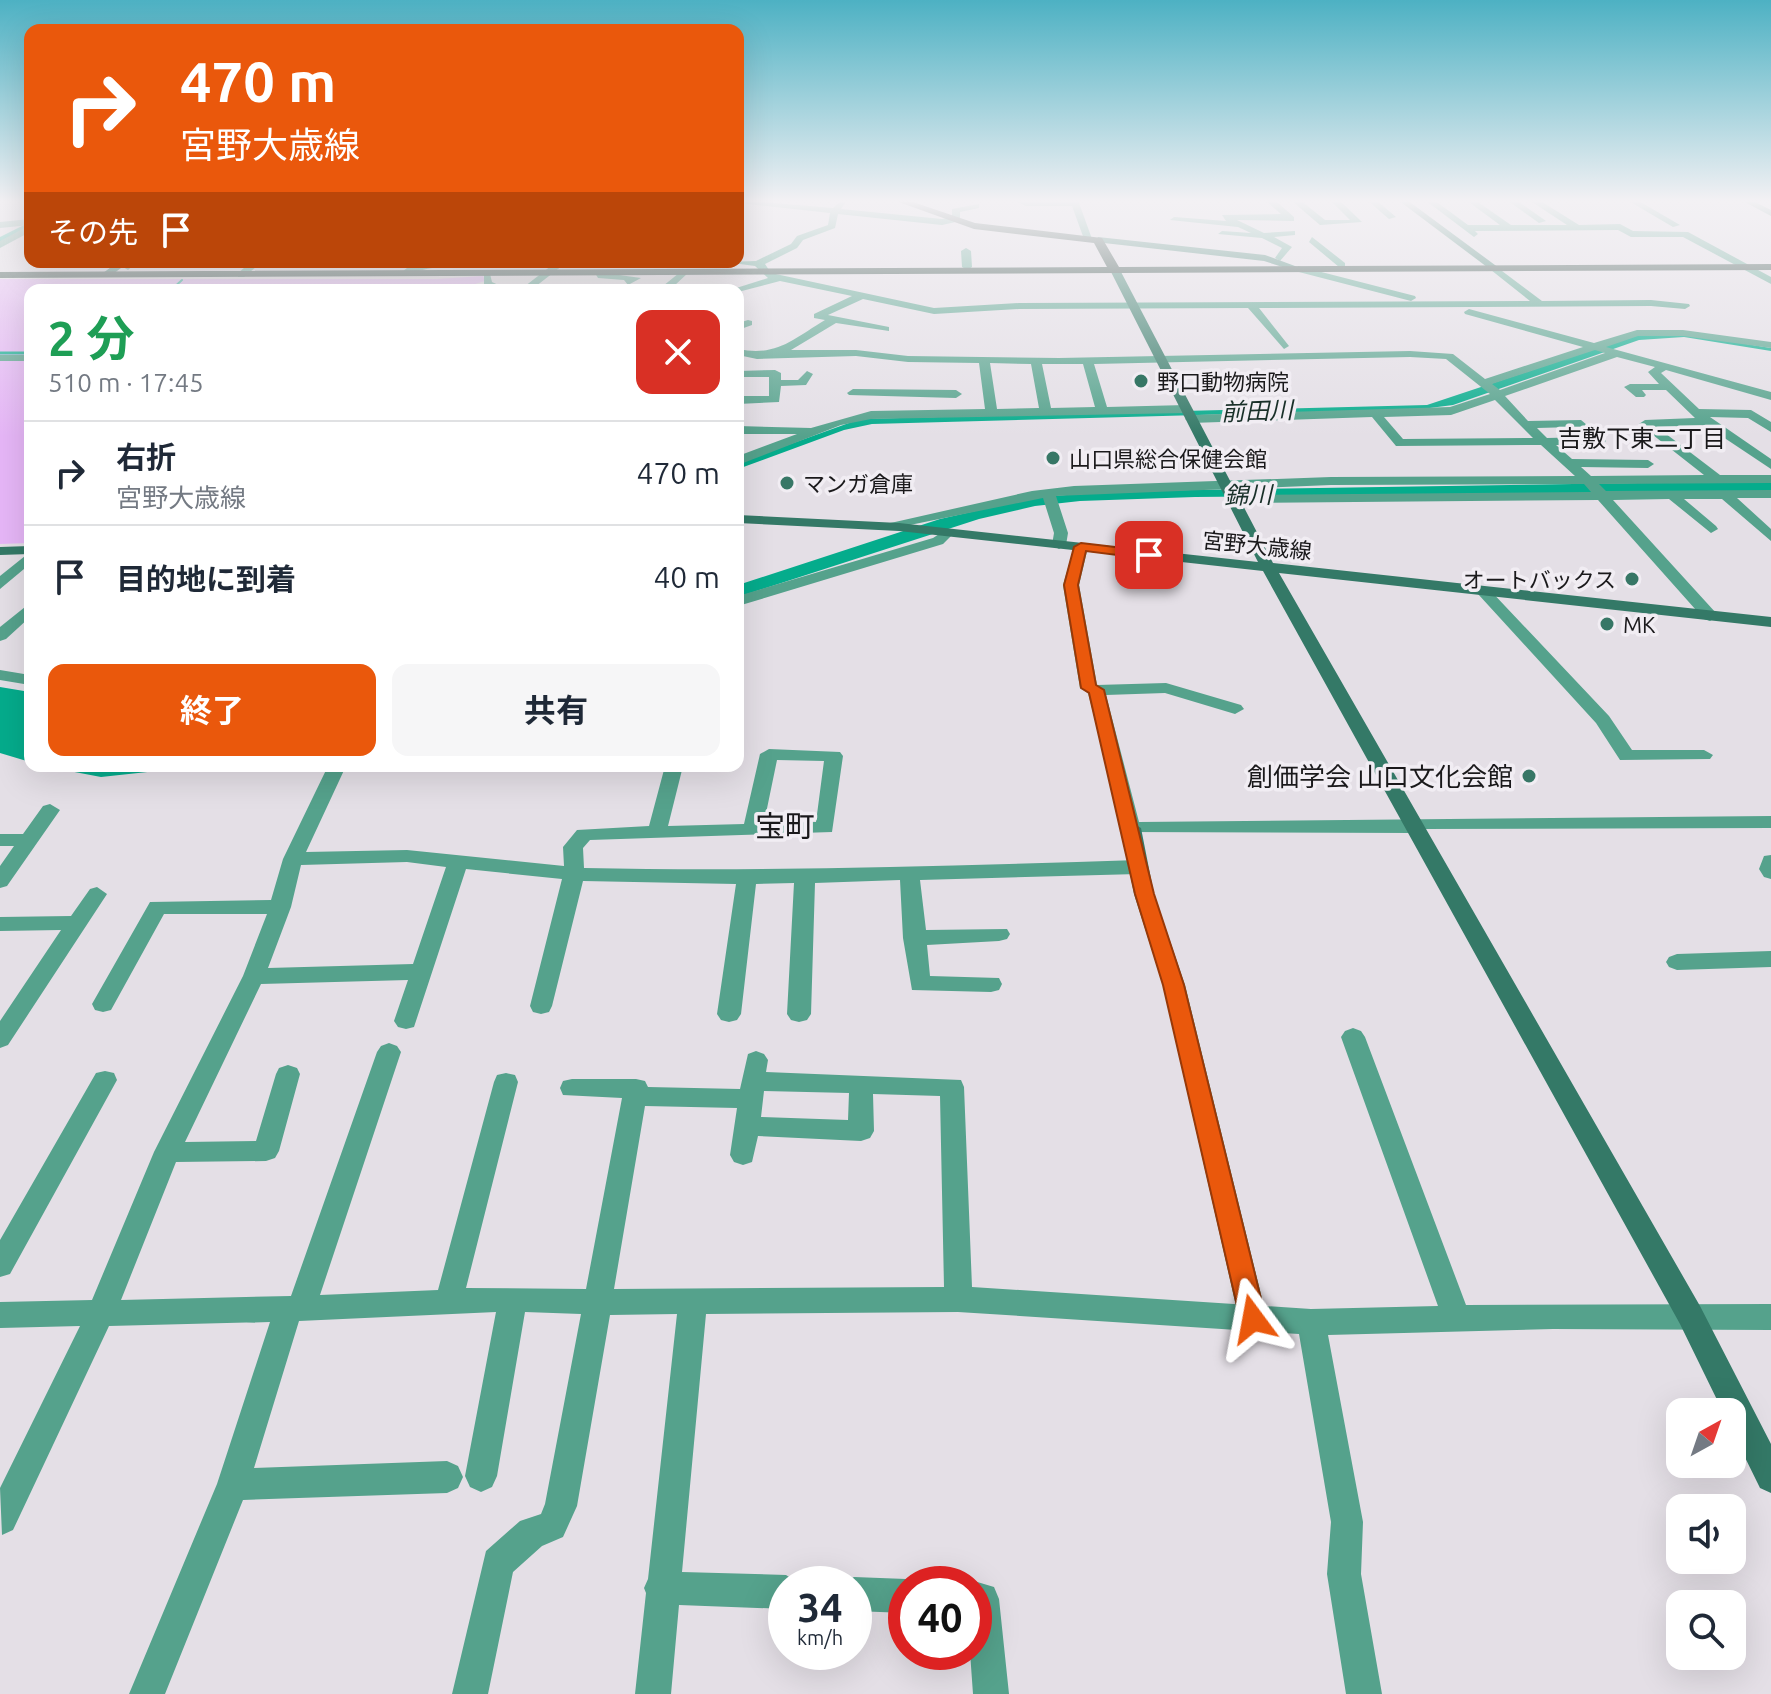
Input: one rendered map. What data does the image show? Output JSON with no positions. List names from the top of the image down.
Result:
{
  "streets": {
    "street": ["宮野大歳線"]
  },
  "districts": ["吉敷下東二丁目", "宝町"],
  "water": ["前田川", "錦川"],
  "places": [
    "野口動物病院",
    "山口県総合保健会館",
    "マンガ倉庫",
    "オートバックス",
    "MK",
    "創価学会 山口文化会館"
  ],
  "north": "top right",
  "page": {
    "turn": ["470 m", "宮野大歳線"],
    "then": "その先",
    "heading": ["2 分", "510 m · 17:45"],
    "list": [
      {
        "name": "右折",
        "note": "宮野大歳線",
        "value": "470 m"
      },
      {
        "name": "目的地に到着",
        "value": "40 m"
      }
    ],
    "buttons": ["終了", "共有"],
    "speed": "34 km/h",
    "limit": "40"
  }
}
